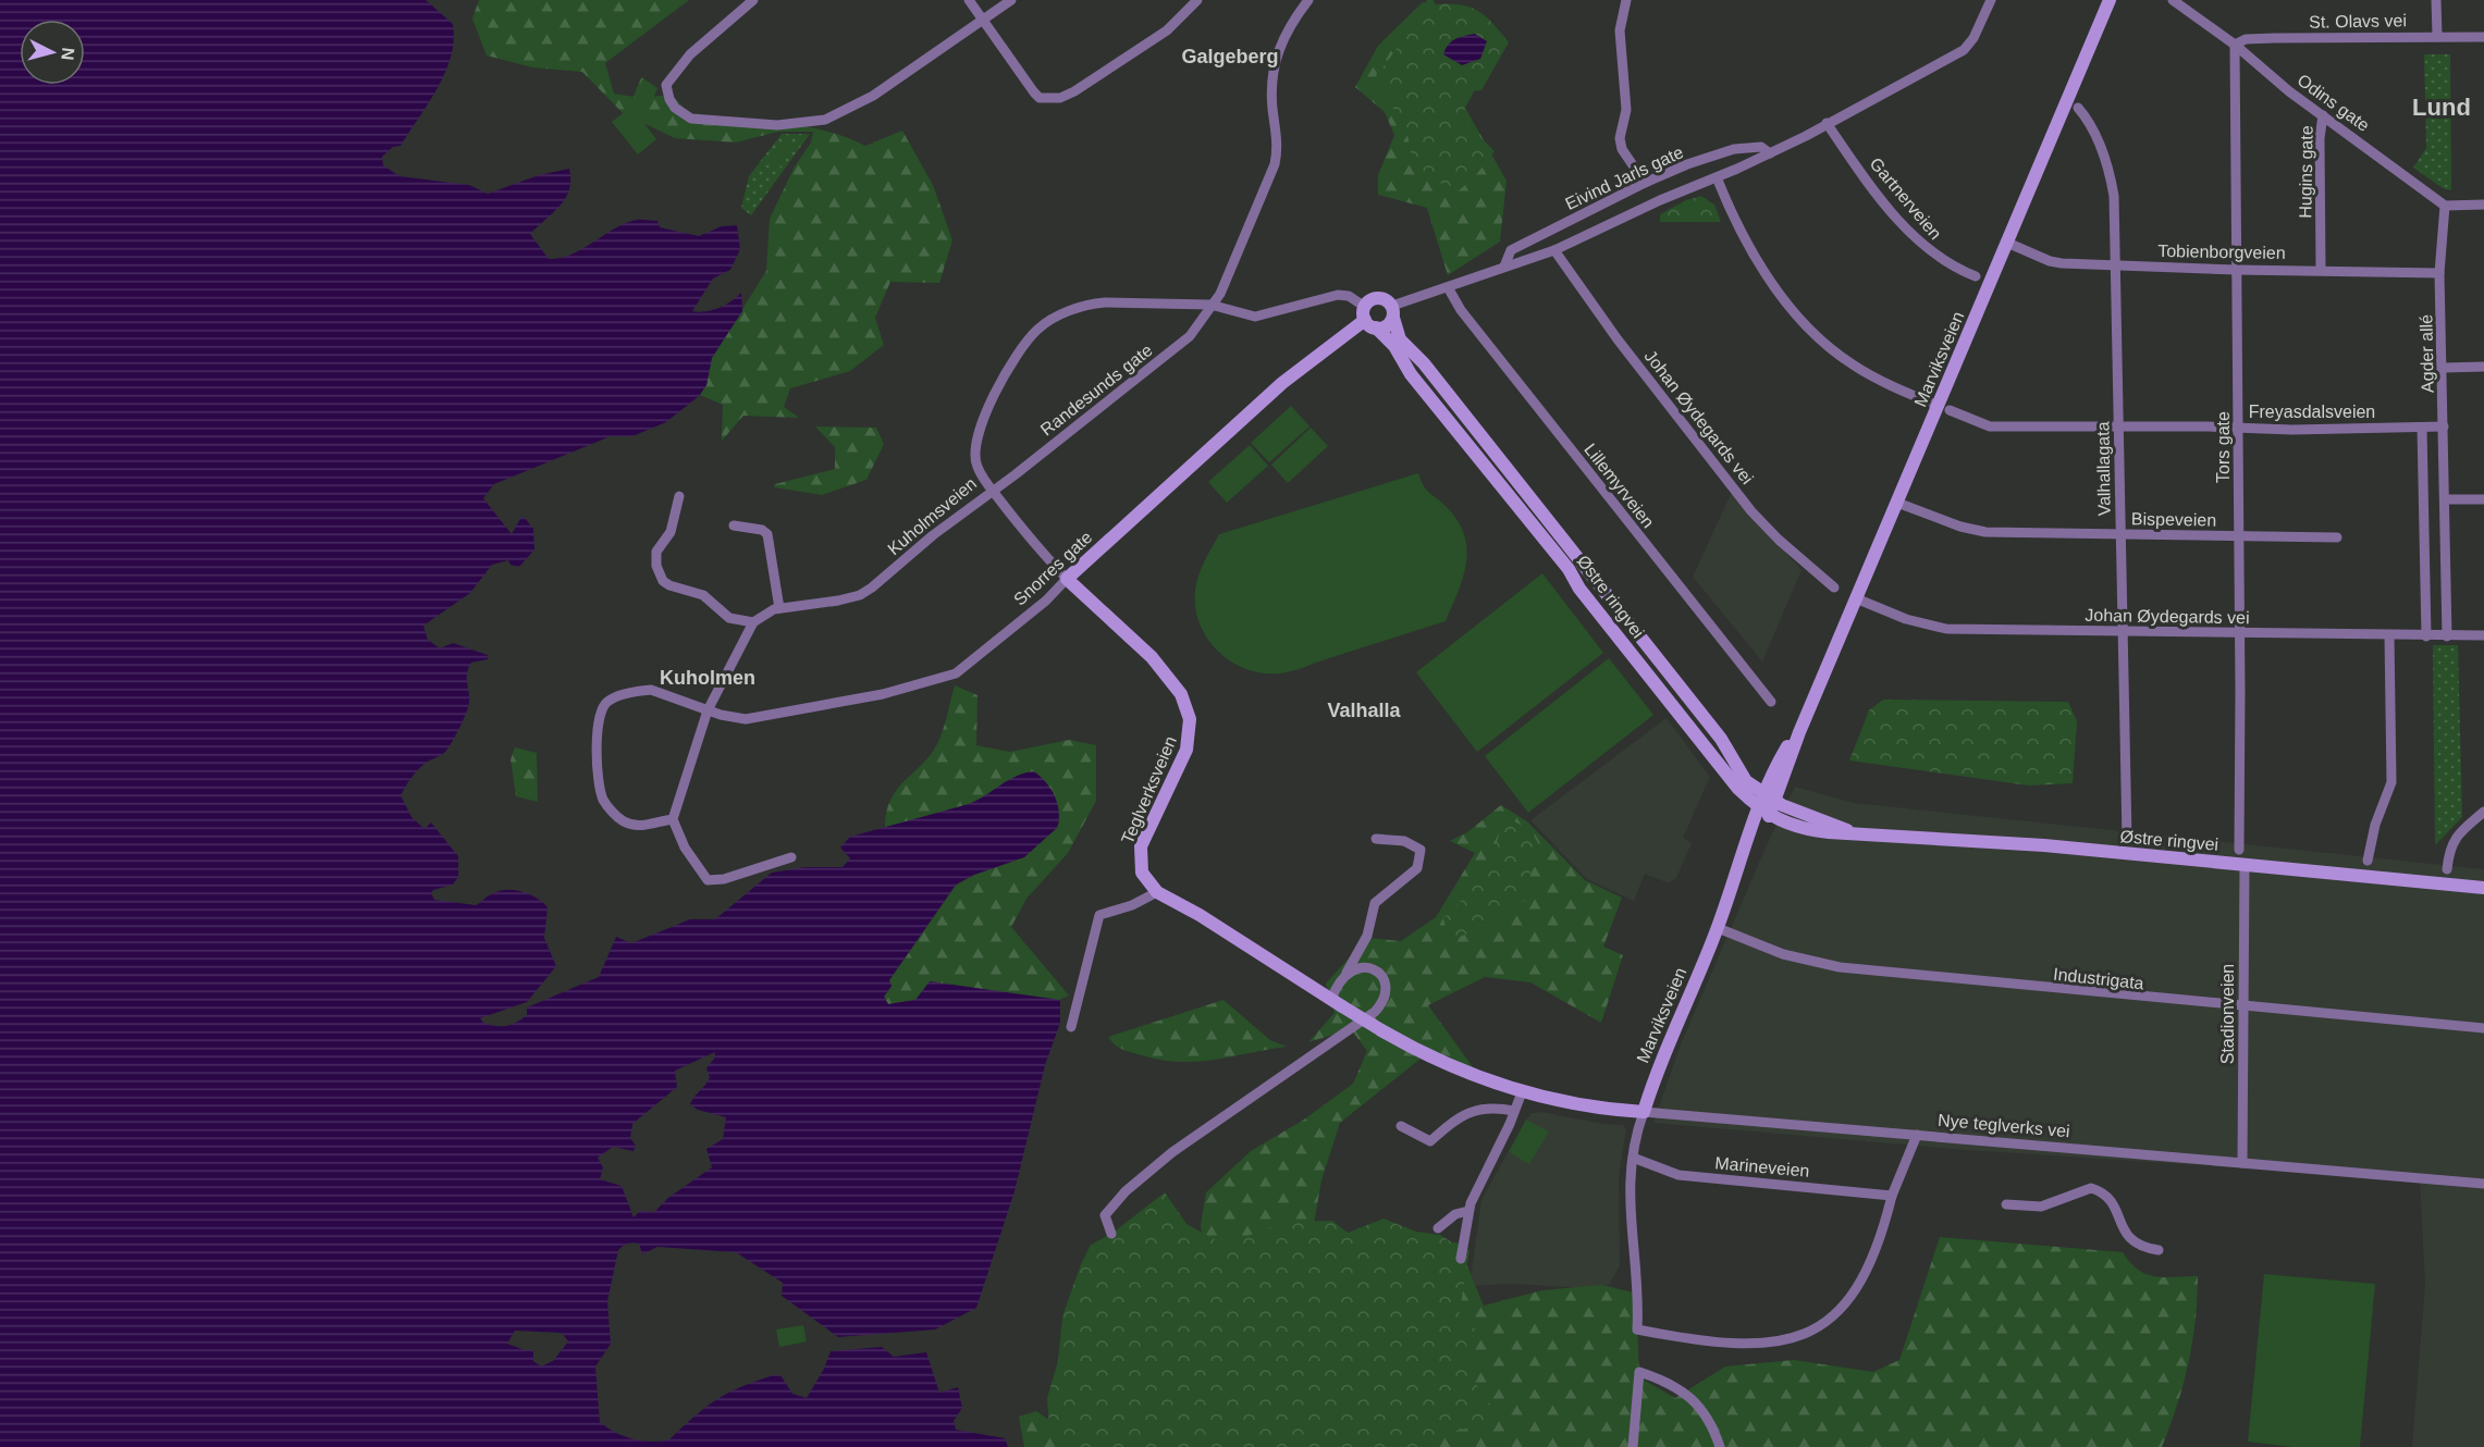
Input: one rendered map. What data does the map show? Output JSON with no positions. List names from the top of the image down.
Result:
{
  "streets": {
    "street": [
      "St. Olavs vei",
      "Odins gate",
      "Hugins gate",
      "Eivind Jarls gate",
      "Gartnerveien",
      "Tobienborgveien",
      "Agder allé",
      "Marviksveien",
      "Randesunds gate",
      "Freyasdalsveien",
      "Johan Øydegards vei",
      "Tors gate",
      "Valhallagata",
      "Lillemyrveien",
      "Kuholmsveien",
      "Bispeveien",
      "Snorres gate",
      "Østre ringvei",
      "Teglverksveien",
      "Industrigata",
      "Stadionveien",
      "Nye teglverks vei",
      "Marineveien"
    ]
  },
  "crossings": [
    ["St. Olavs vei", "Odins gate"],
    ["St. Olavs vei", "Tors gate"],
    ["Odins gate", "Hugins gate"],
    ["Odins gate", "Agder allé"],
    ["Odins gate", "Tors gate"],
    ["Hugins gate", "Tobienborgveien"],
    ["Eivind Jarls gate", "Gartnerveien"],
    ["Eivind Jarls gate", "Freyasdalsveien"],
    ["Eivind Jarls gate", "Johan Øydegards vei"],
    ["Eivind Jarls gate", "Lillemyrveien"],
    ["Eivind Jarls gate", "Snorres gate"],
    ["Eivind Jarls gate", "Østre ringvei"],
    ["Tobienborgveien", "Agder allé"],
    ["Tobienborgveien", "Marviksveien"],
    ["Tobienborgveien", "Tors gate"],
    ["Tobienborgveien", "Valhallagata"],
    ["Agder allé", "Freyasdalsveien"],
    ["Agder allé", "Johan Øydegards vei"],
    ["Marviksveien", "Freyasdalsveien"],
    ["Marviksveien", "Johan Øydegards vei"],
    ["Marviksveien", "Bispeveien"],
    ["Marviksveien", "Østre ringvei"],
    ["Marviksveien", "Industrigata"],
    ["Marviksveien", "Nye teglverks vei"],
    ["Marviksveien", "Marineveien"],
    ["Randesunds gate", "Kuholmsveien"],
    ["Randesunds gate", "Teglverksveien"],
    ["Freyasdalsveien", "Tors gate"],
    ["Freyasdalsveien", "Valhallagata"],
    ["Johan Øydegards vei", "Tors gate"],
    ["Johan Øydegards vei", "Valhallagata"],
    ["Tors gate", "Bispeveien"],
    ["Valhallagata", "Bispeveien"],
    ["Kuholmsveien", "Snorres gate"],
    ["Kuholmsveien", "Østre ringvei"],
    ["Kuholmsveien", "Teglverksveien"],
    ["Snorres gate", "Østre ringvei"],
    ["Snorres gate", "Teglverksveien"],
    ["Østre ringvei", "Stadionveien"],
    ["Teglverksveien", "Nye teglverks vei"],
    ["Industrigata", "Stadionveien"],
    ["Stadionveien", "Nye teglverks vei"]
  ],
  "districts": [
    "Galgeberg",
    "Lund",
    "Kuholmen",
    "Valhalla"
  ],
  "north": "right"
}
